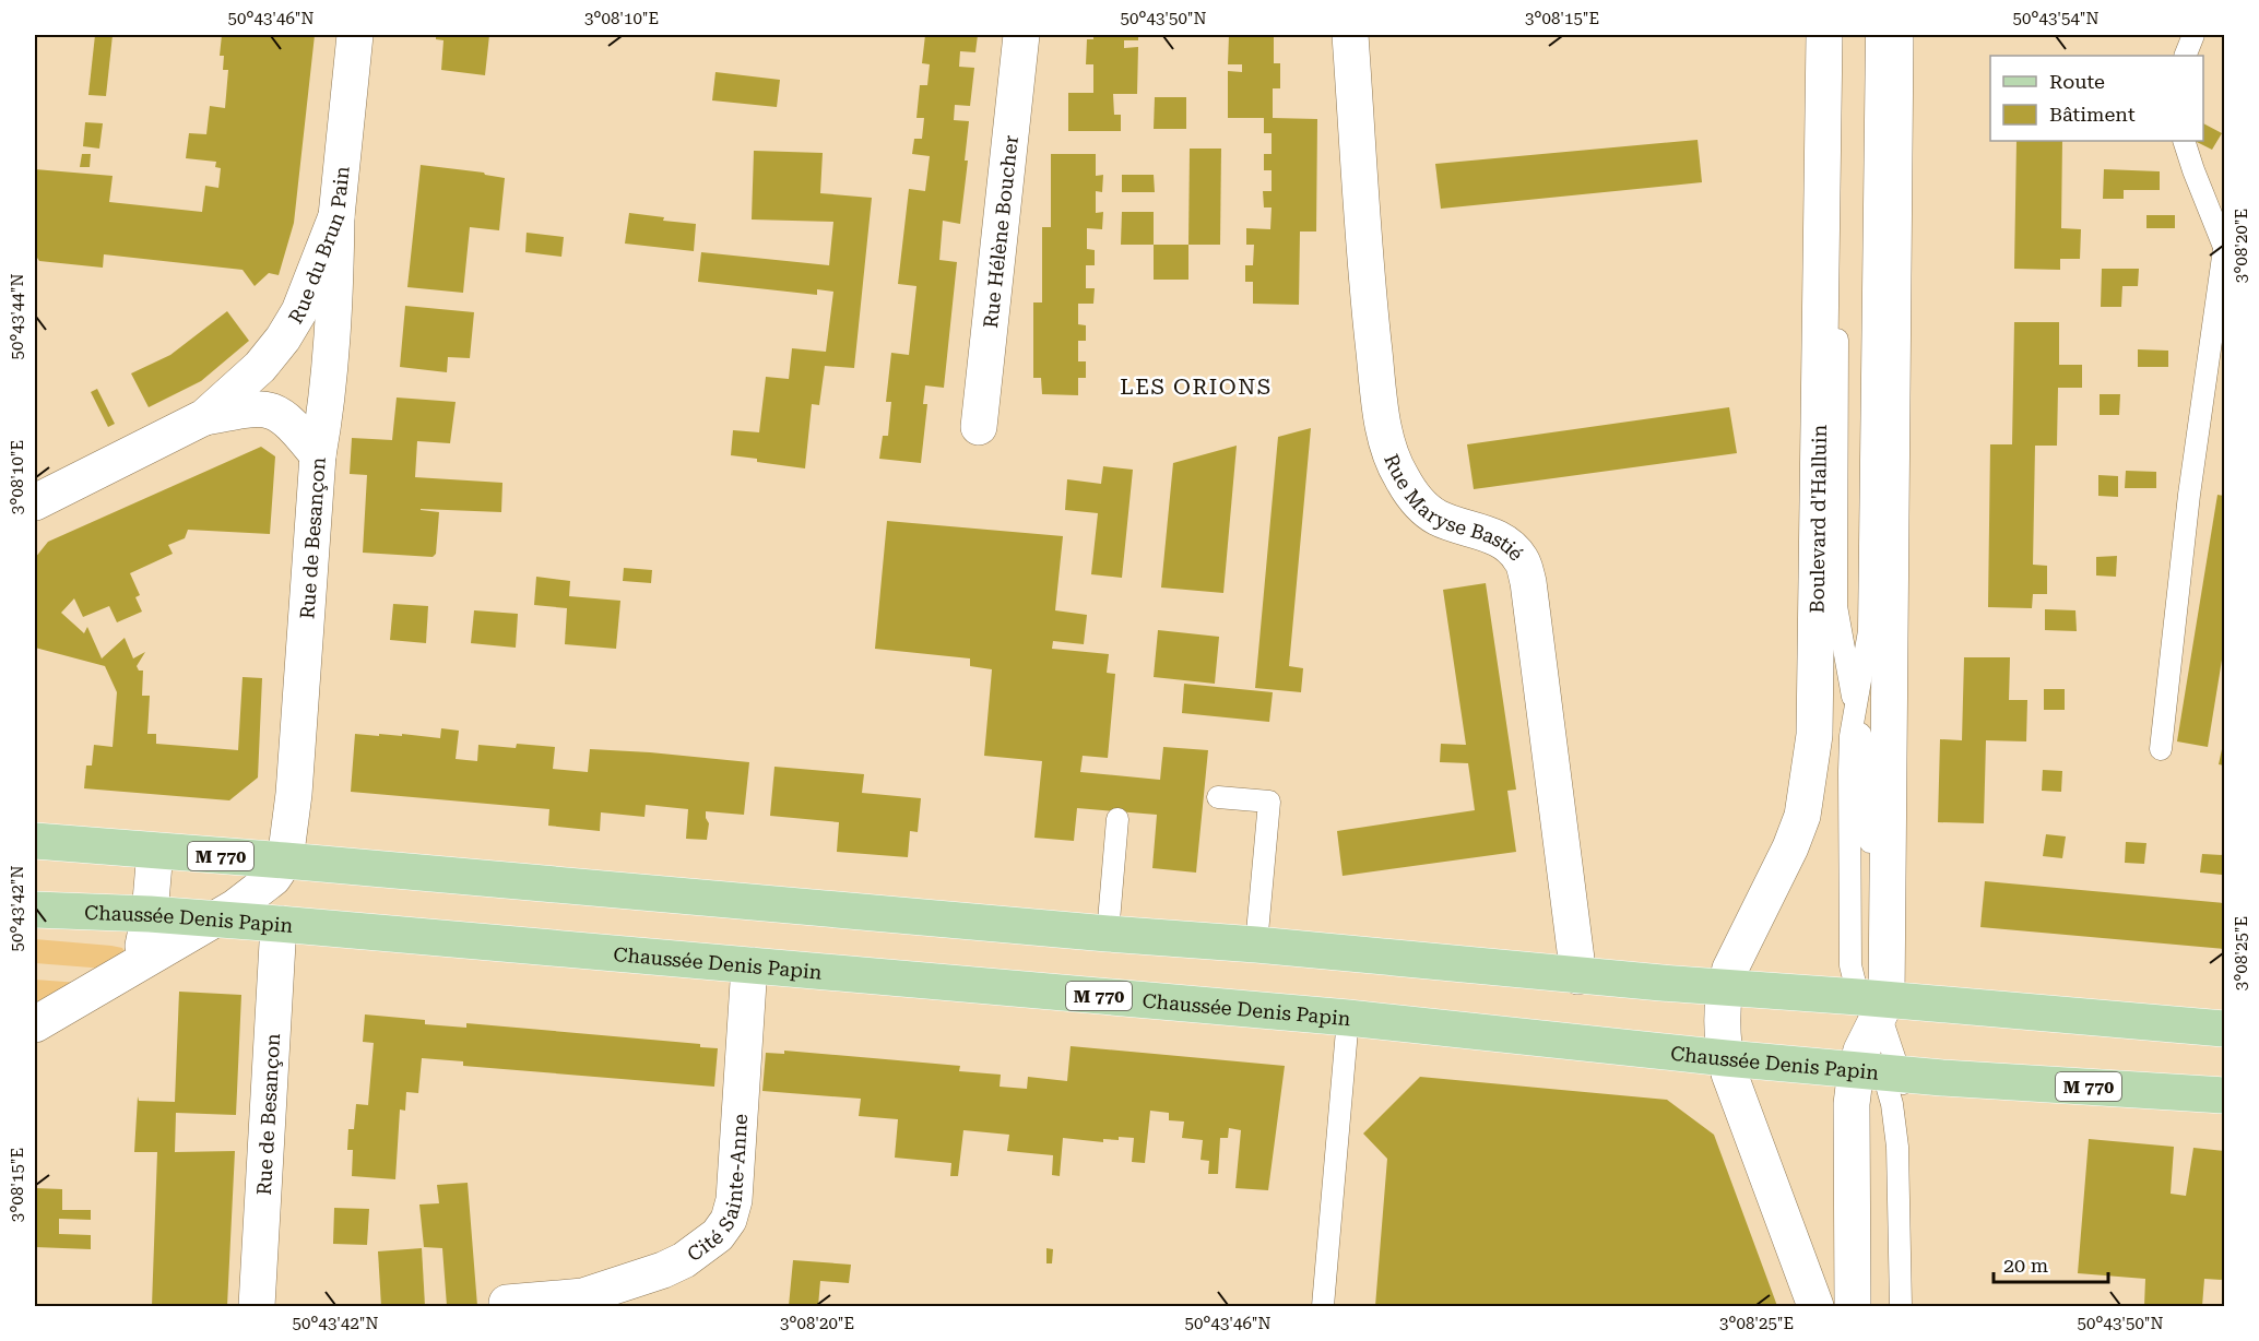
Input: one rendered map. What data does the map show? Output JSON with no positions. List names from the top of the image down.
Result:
{
  "streets": {
    "main road": [
      "Rue Hélène Boucher",
      "Rue du Brun Pain",
      "Rue Maryse Bastié",
      "Boulevard d'Halluin",
      "Rue de Besançon",
      "M 770",
      "Chaussée Denis Papin",
      "Cité Sainte-Anne"
    ]
  },
  "crossings": [
    ["Rue du Brun Pain", "Rue de Besançon"],
    ["Rue Maryse Bastié", "M 770"],
    ["Boulevard d'Halluin", "M 770"],
    ["Rue de Besançon", "M 770"],
    ["Rue de Besançon", "Chaussée Denis Papin"],
    ["Chaussée Denis Papin", "Cité Sainte-Anne"]
  ],
  "districts": ["LES ORIONS"],
  "legend": ["Route", "Bâtiment"],
  "scale_bar": "20 m",
  "coordinates": [
    "50°43'46\"N",
    "3°08'10\"E",
    "50°43'50\"N",
    "3°08'15\"E",
    "50°43'54\"N",
    "3°08'20\"E",
    "50°43'44\"N",
    "50°43'42\"N",
    "3°08'25\"E"
  ]
}
